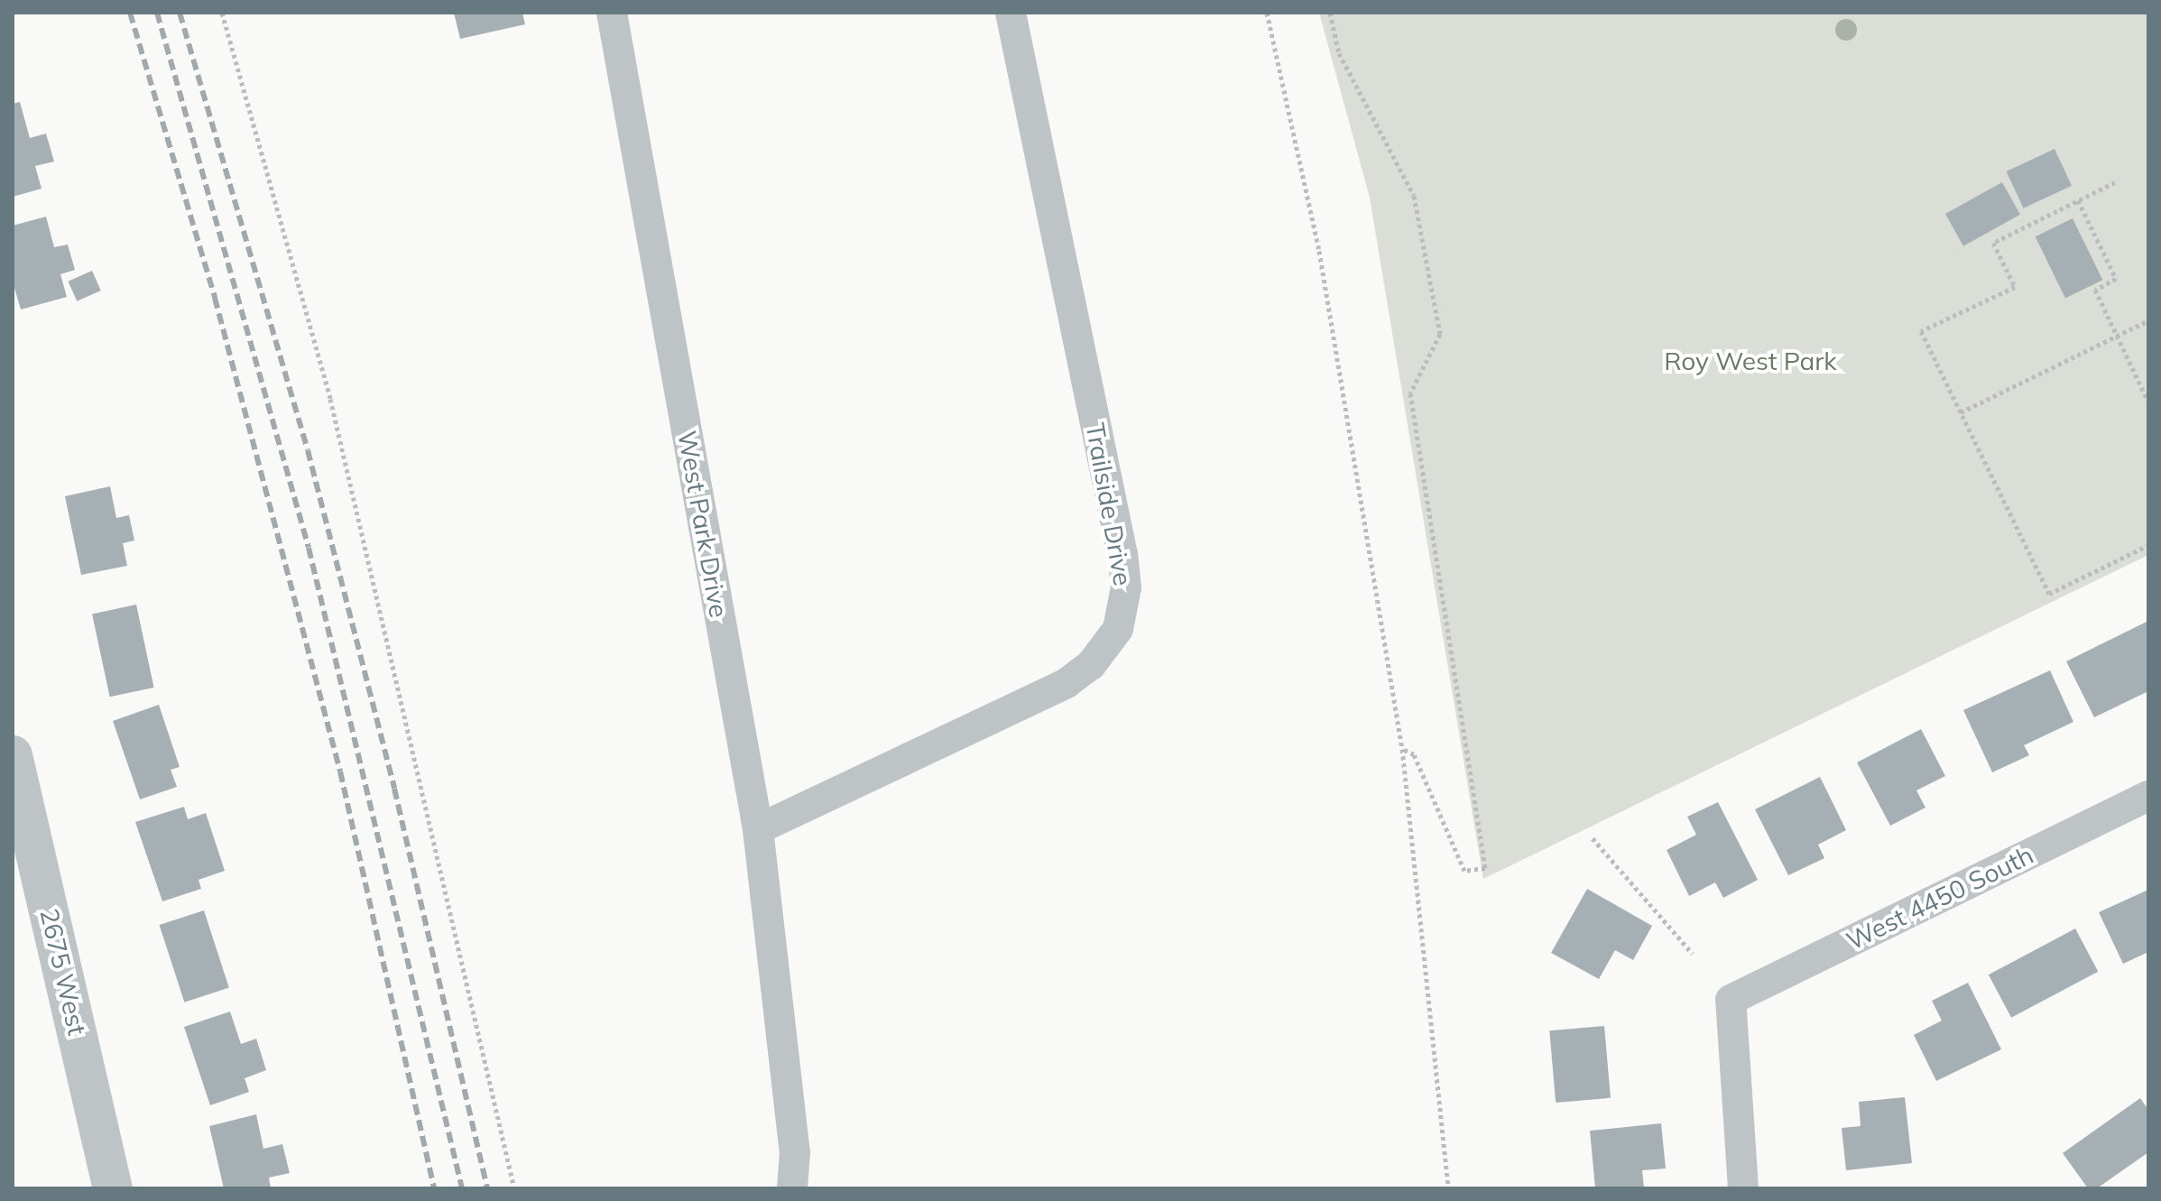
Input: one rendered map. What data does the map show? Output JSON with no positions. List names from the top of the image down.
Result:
{
  "streets": {
    "street": [
      "Trailside Drive",
      "West Park Drive",
      "West 4450 South",
      "2675 West"
    ]
  },
  "crossings": [
    ["Trailside Drive", "West Park Drive"]
  ],
  "parks": ["Roy West Park"]
}
